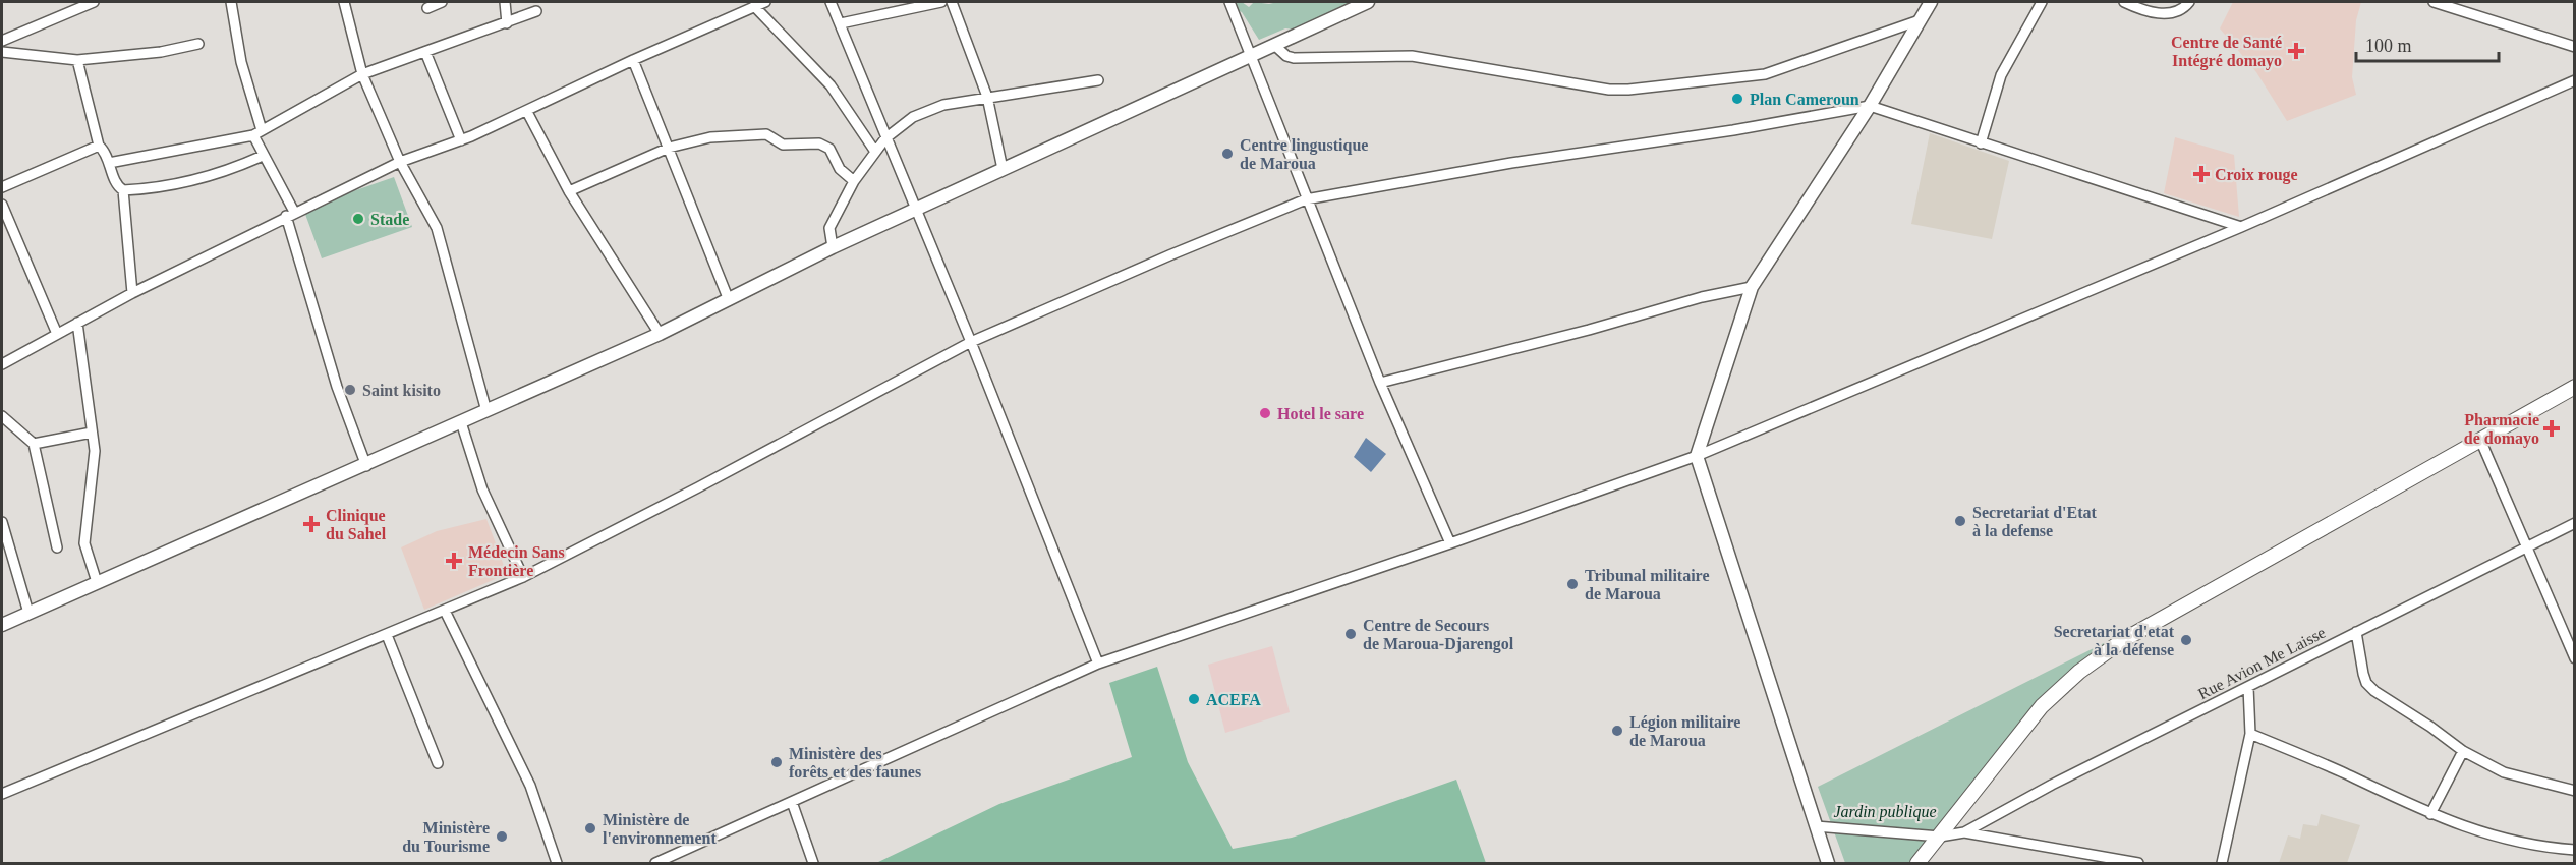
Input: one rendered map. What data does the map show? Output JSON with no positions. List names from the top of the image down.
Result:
{
  "streets": {
    "street": ["Rue Avion Me Laisse"]
  },
  "parks": ["Jardin publique"],
  "places": {
    "health": [
      "Centre de Santé Intégré domayo",
      "Croix rouge",
      "Pharmacie de domayo",
      "Clinique du Sahel",
      "Médecin Sans Frontière"
    ],
    "other": [
      "Plan Cameroun",
      "Centre lingustique de Maroua",
      "Stade",
      "Saint kisito",
      "Hotel le sare",
      "Secretariat d'Etat à la defense",
      "Tribunal militaire de Maroua",
      "Centre de Secours de Maroua-Djarengol",
      "Secretariat d'etat à la défense",
      "ACEFA",
      "Légion militaire de Maroua",
      "Ministère des forêts et des faunes",
      "Ministère de l'environnement",
      "Ministère du Tourisme"
    ]
  },
  "scale_bar": "100 m"
}
